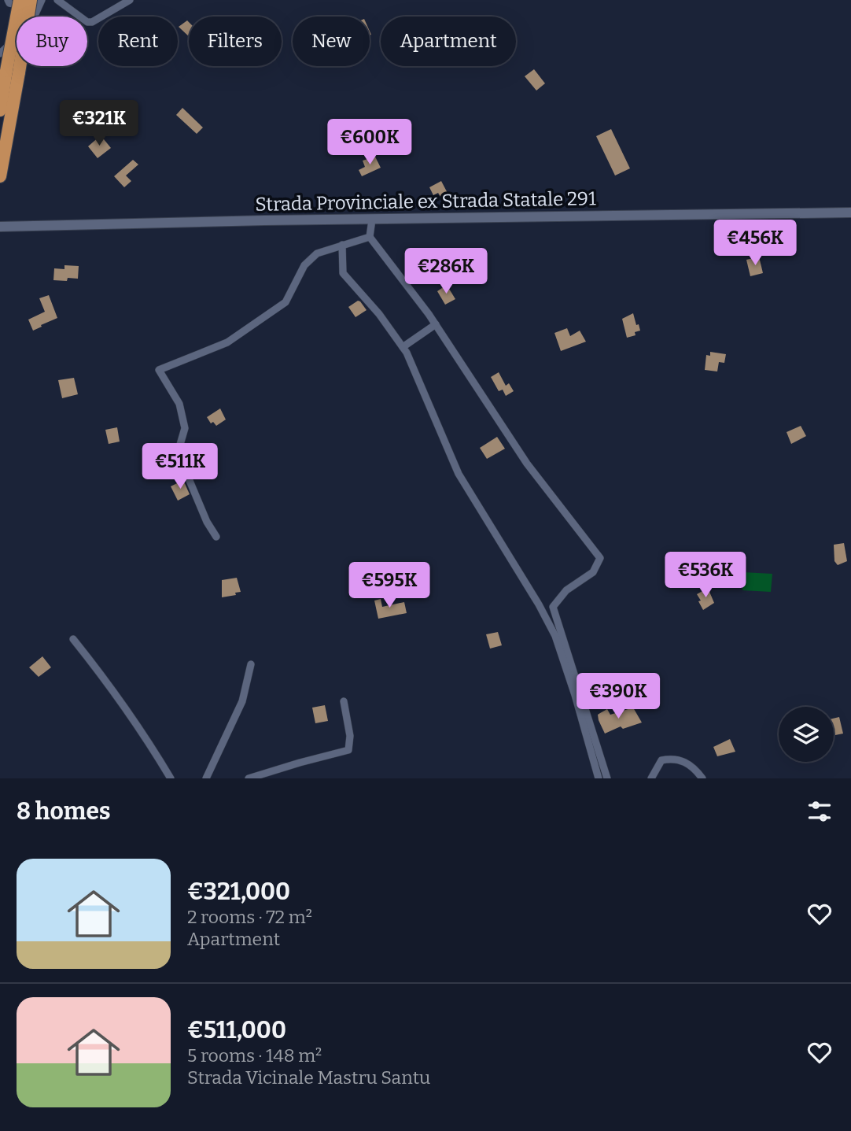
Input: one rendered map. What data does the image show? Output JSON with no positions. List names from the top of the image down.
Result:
{
  "streets": {
    "street": ["Strada Provinciale ex Strada Statale 291"]
  },
  "page": {
    "chip": [
      "Buy",
      "Rent",
      "Filters",
      "New",
      "Apartment"
    ],
    "price": [
      "€321K",
      "€600K",
      "€456K",
      "€286K",
      "€511K",
      "€536K",
      "€595K",
      "€390K"
    ],
    "heading": "8 homes",
    "list": [
      {
        "name": "€321,000",
        "note": "2 rooms · 72 m² · Apartment"
      },
      {
        "name": "€511,000",
        "note": "5 rooms · 148 m² · Strada Vicinale Mastru Santu"
      }
    ]
  }
}
